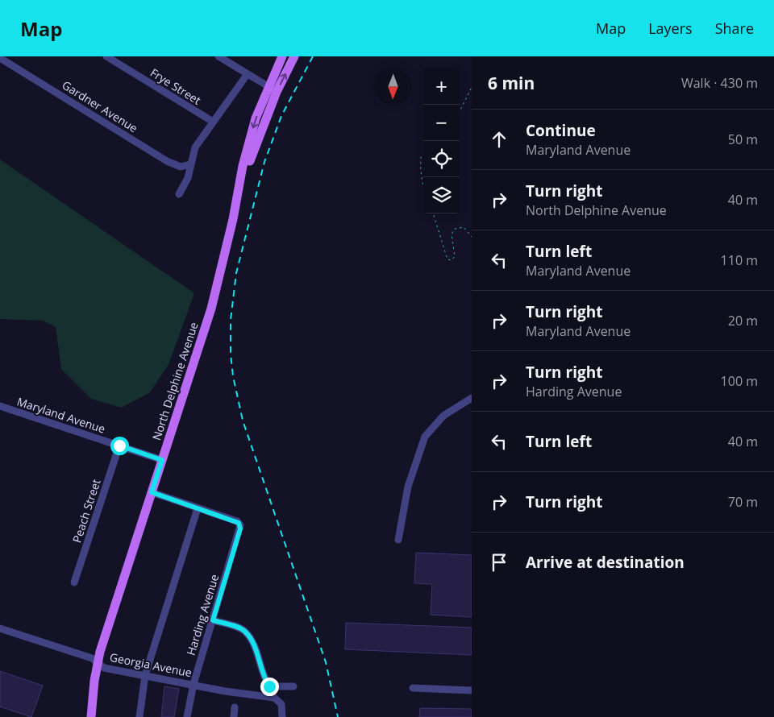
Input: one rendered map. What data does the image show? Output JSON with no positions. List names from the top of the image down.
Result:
{
  "streets": {
    "main road": ["North Delphine Avenue"],
    "street": [
      "Frye Street",
      "Gardner Avenue",
      "Maryland Avenue",
      "Peach Street",
      "Harding Avenue",
      "Georgia Avenue"
    ]
  },
  "crossings": [
    ["North Delphine Avenue", "Maryland Avenue"],
    ["North Delphine Avenue", "Georgia Avenue"],
    ["Maryland Avenue", "Peach Street"],
    ["Harding Avenue", "Georgia Avenue"]
  ],
  "north": "bottom",
  "page": {
    "header": "Map",
    "nav": ["Map", "Layers", "Share"],
    "heading": ["6 min", "Walk · 430 m"],
    "map_buttons": ["+", "−"],
    "list": [
      ["Continue", "Maryland Avenue", "50 m"],
      ["Turn right", "North Delphine Avenue", "40 m"],
      ["Turn left", "Maryland Avenue", "110 m"],
      ["Turn right", "Maryland Avenue", "20 m"],
      ["Turn right", "Harding Avenue", "100 m"],
      ["Turn left", "40 m"],
      ["Turn right", "70 m"],
      "Arrive at destination"
    ]
  }
}
